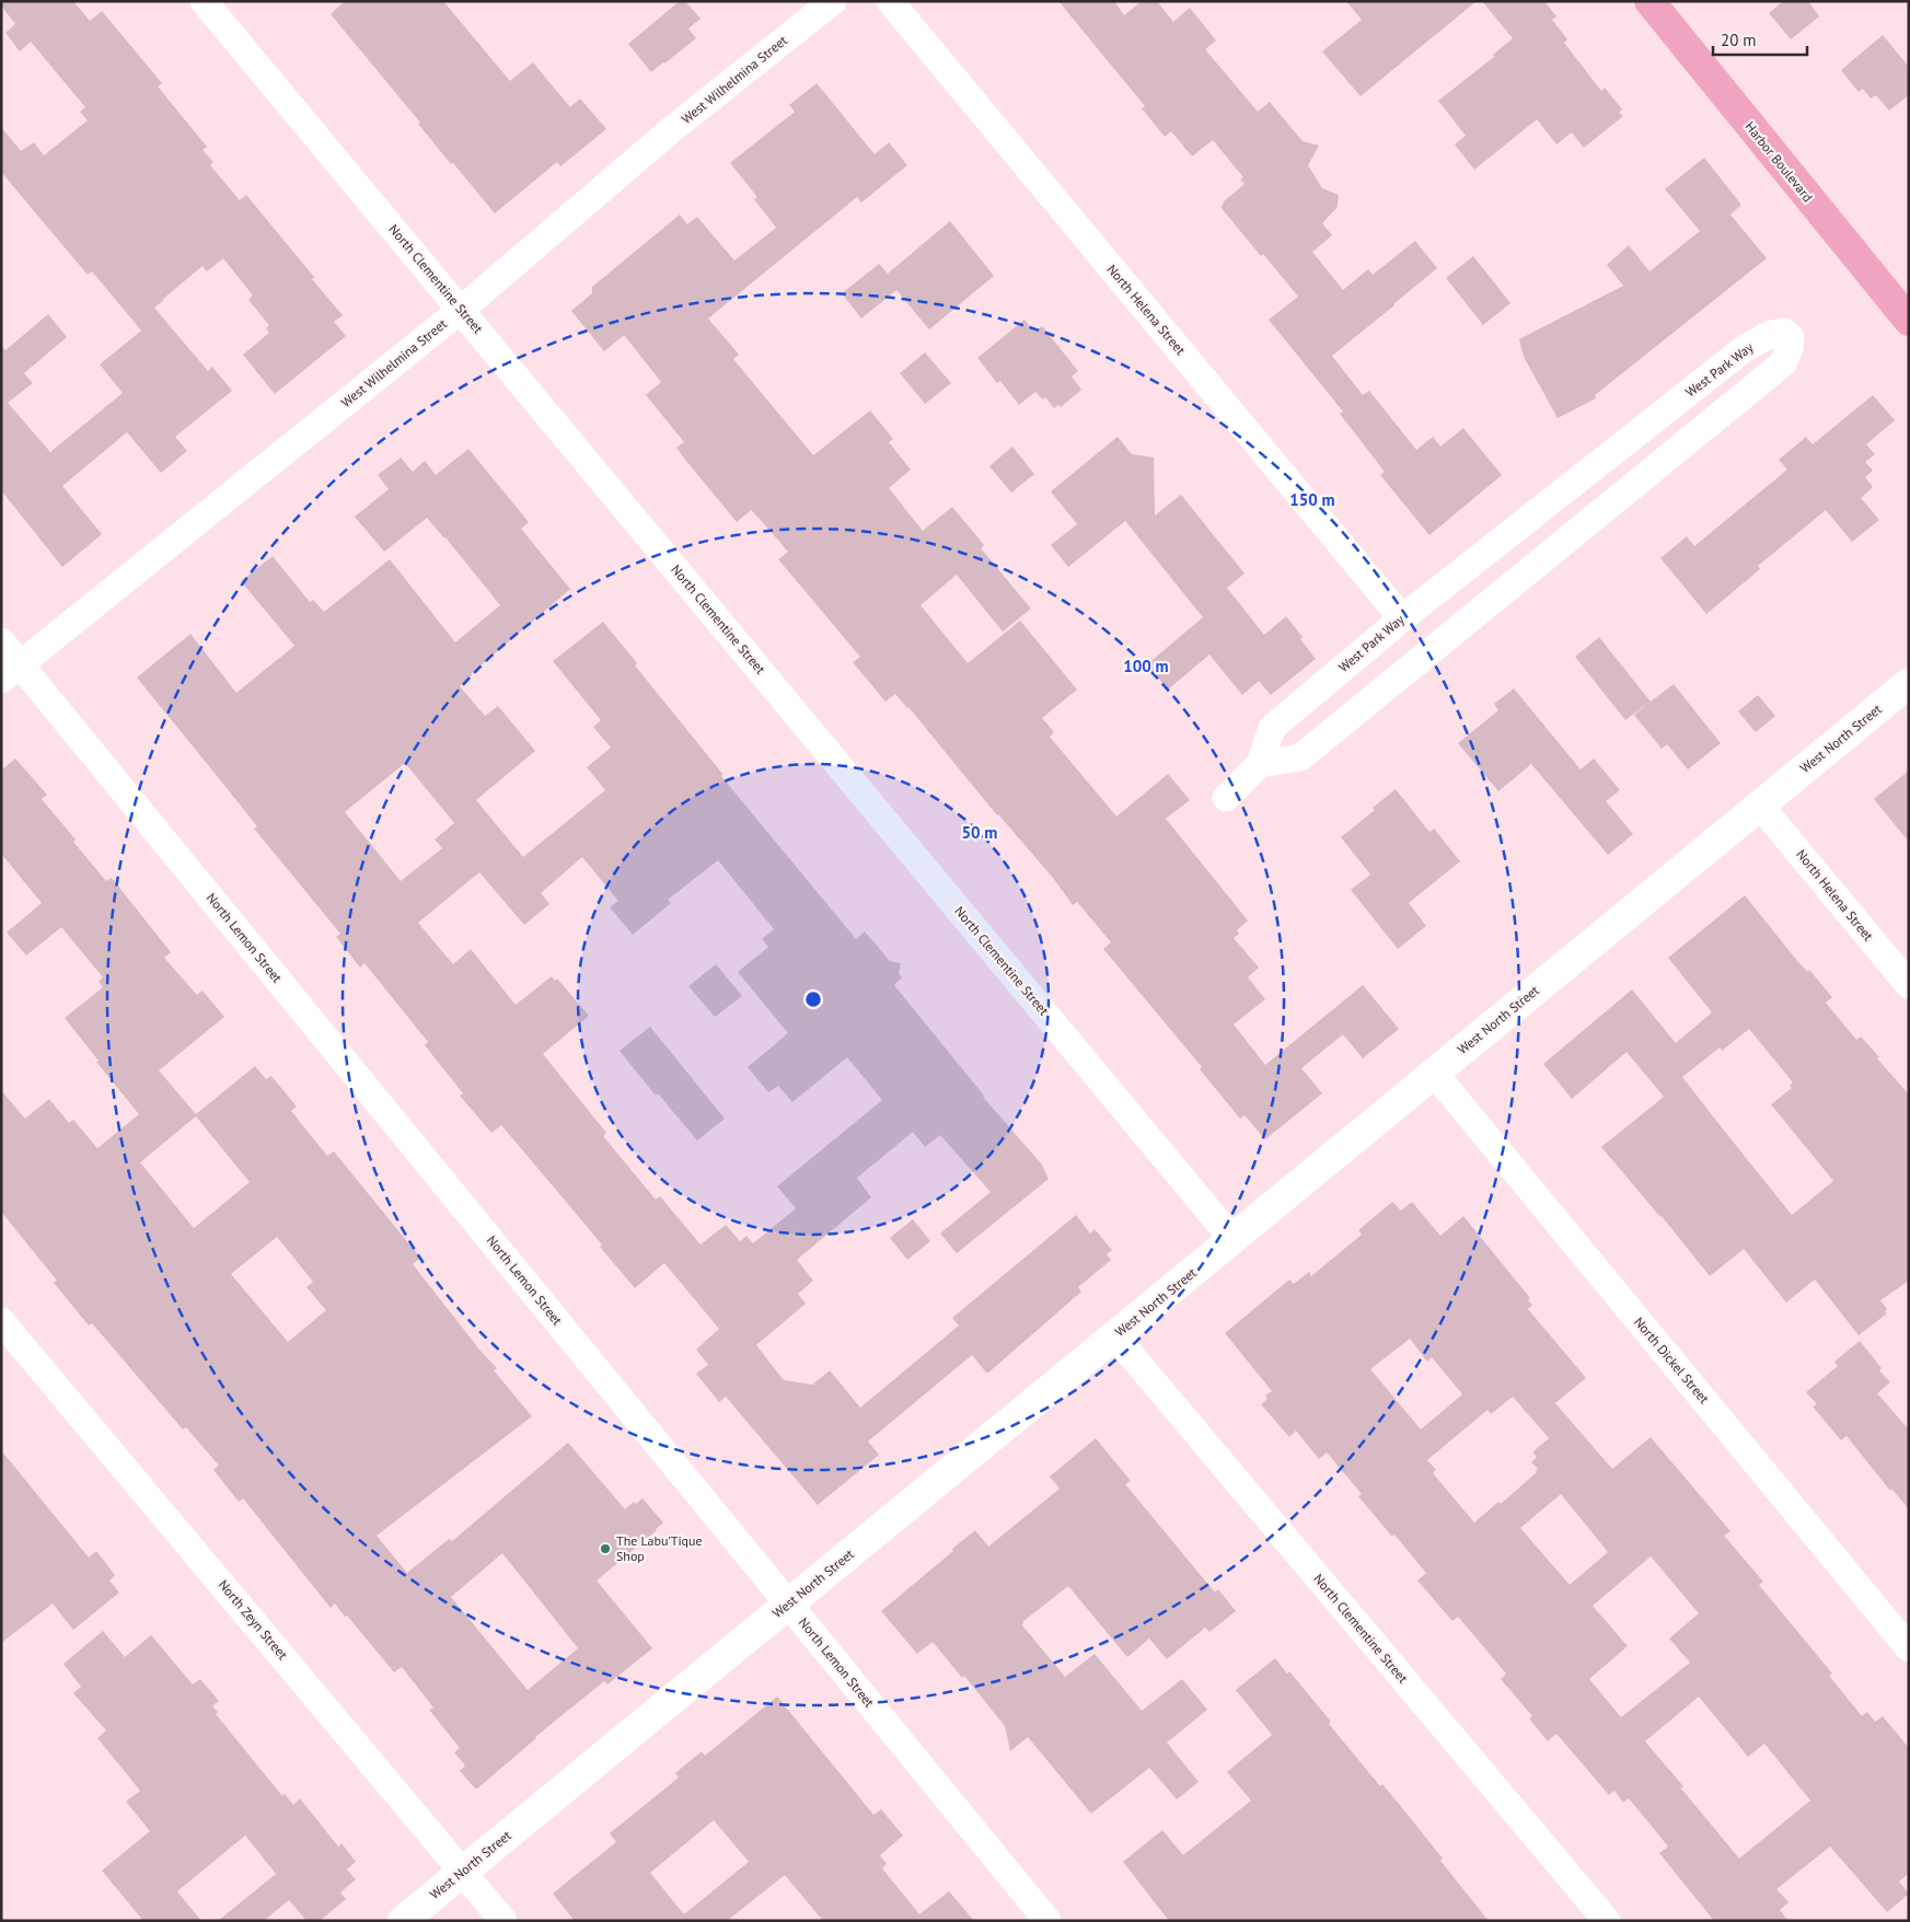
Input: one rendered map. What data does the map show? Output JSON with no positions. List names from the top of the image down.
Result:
{
  "streets": {
    "main road": ["Harbor Boulevard"],
    "street": [
      "West Wilhelmina Street",
      "North Clementine Street",
      "North Helena Street",
      "West Park Way",
      "West North Street",
      "North Lemon Street",
      "North Dickel Street",
      "North Zeyn Street"
    ]
  },
  "crossings": [
    ["West Wilhelmina Street", "North Clementine Street"],
    ["West Wilhelmina Street", "North Lemon Street"],
    ["North Clementine Street", "West North Street"],
    ["North Helena Street", "West Park Way"],
    ["North Helena Street", "West North Street"],
    ["West North Street", "North Lemon Street"],
    ["West North Street", "North Dickel Street"],
    ["West North Street", "North Zeyn Street"]
  ],
  "places": ["The Labu’Tique Shop"],
  "scale_bar": "20 m",
  "rings": ["150 m", "100 m", "50 m"]
}
